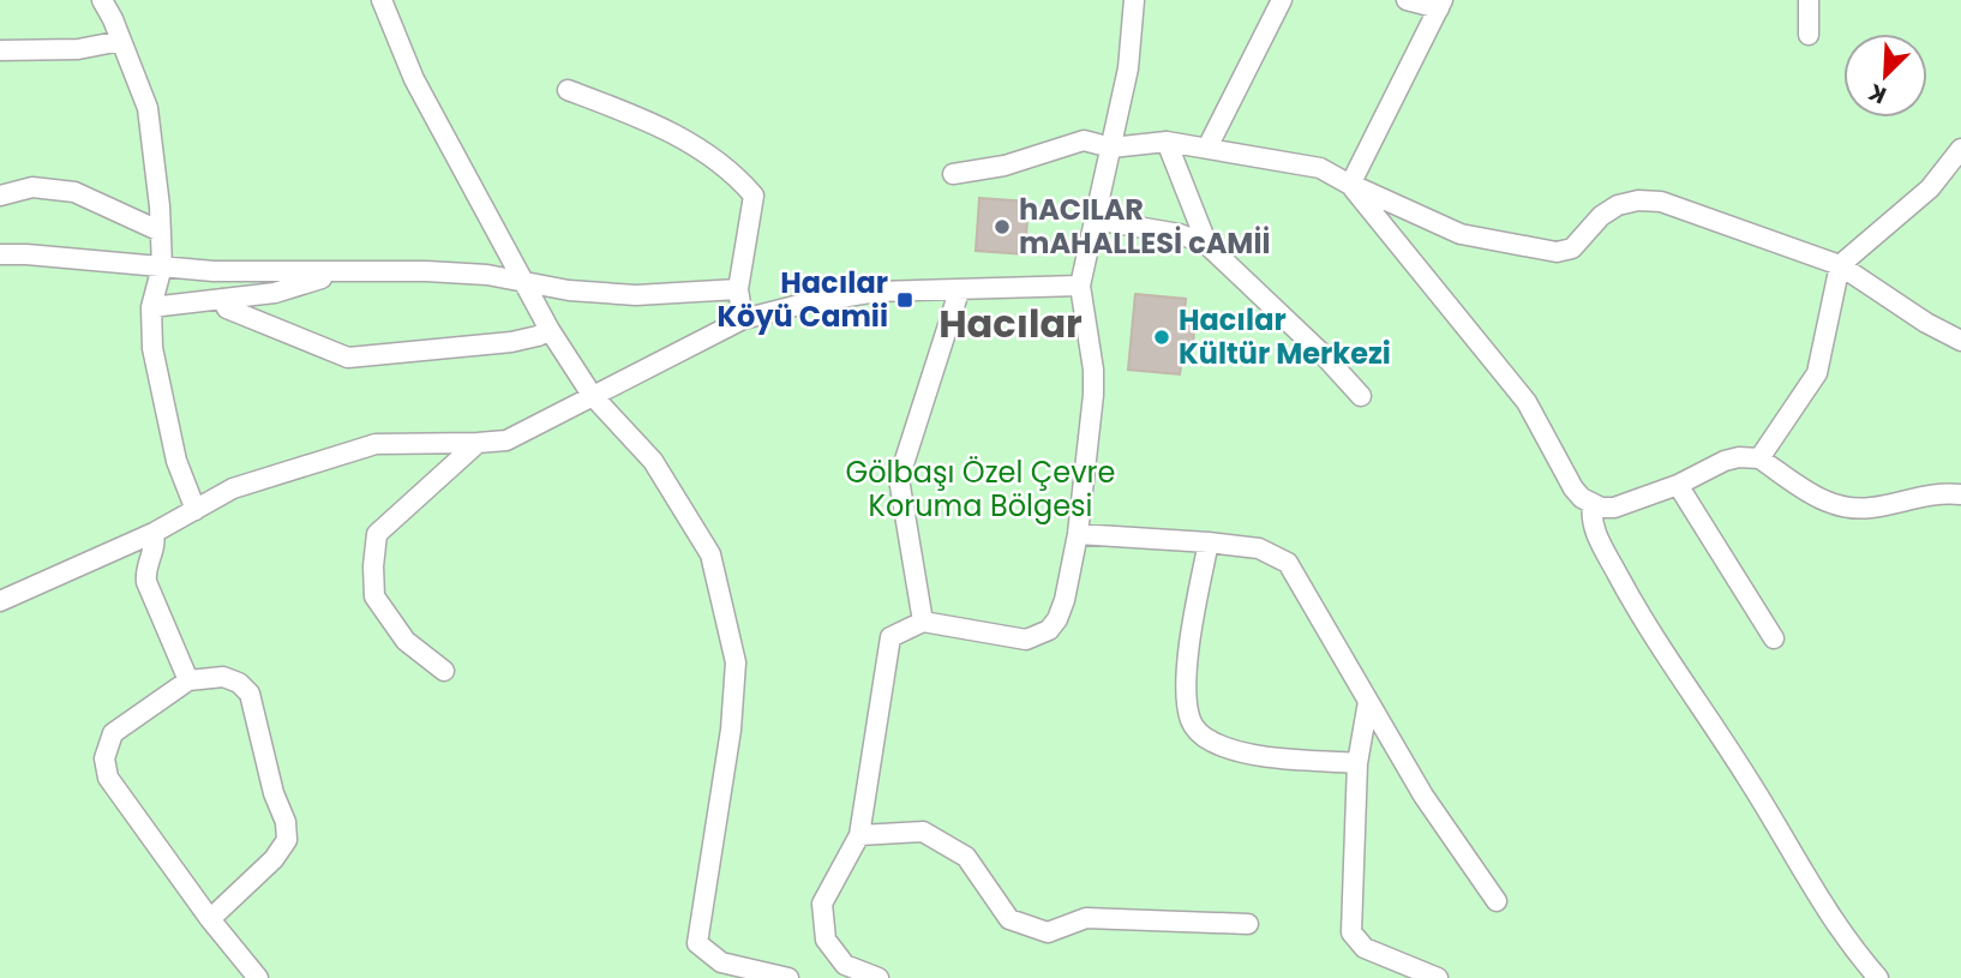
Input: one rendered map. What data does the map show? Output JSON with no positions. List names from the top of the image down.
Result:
{
  "districts": ["Hacılar"],
  "parks": ["Gölbaşı Özel Çevre Koruma Bölgesi"],
  "places": {
    "other": ["hACILAR mAHALLESİ cAMİİ", "Hacılar Kültür Merkezi"],
    "transit": ["Hacılar Köyü Camii"]
  },
  "north": "bottom left"
}
